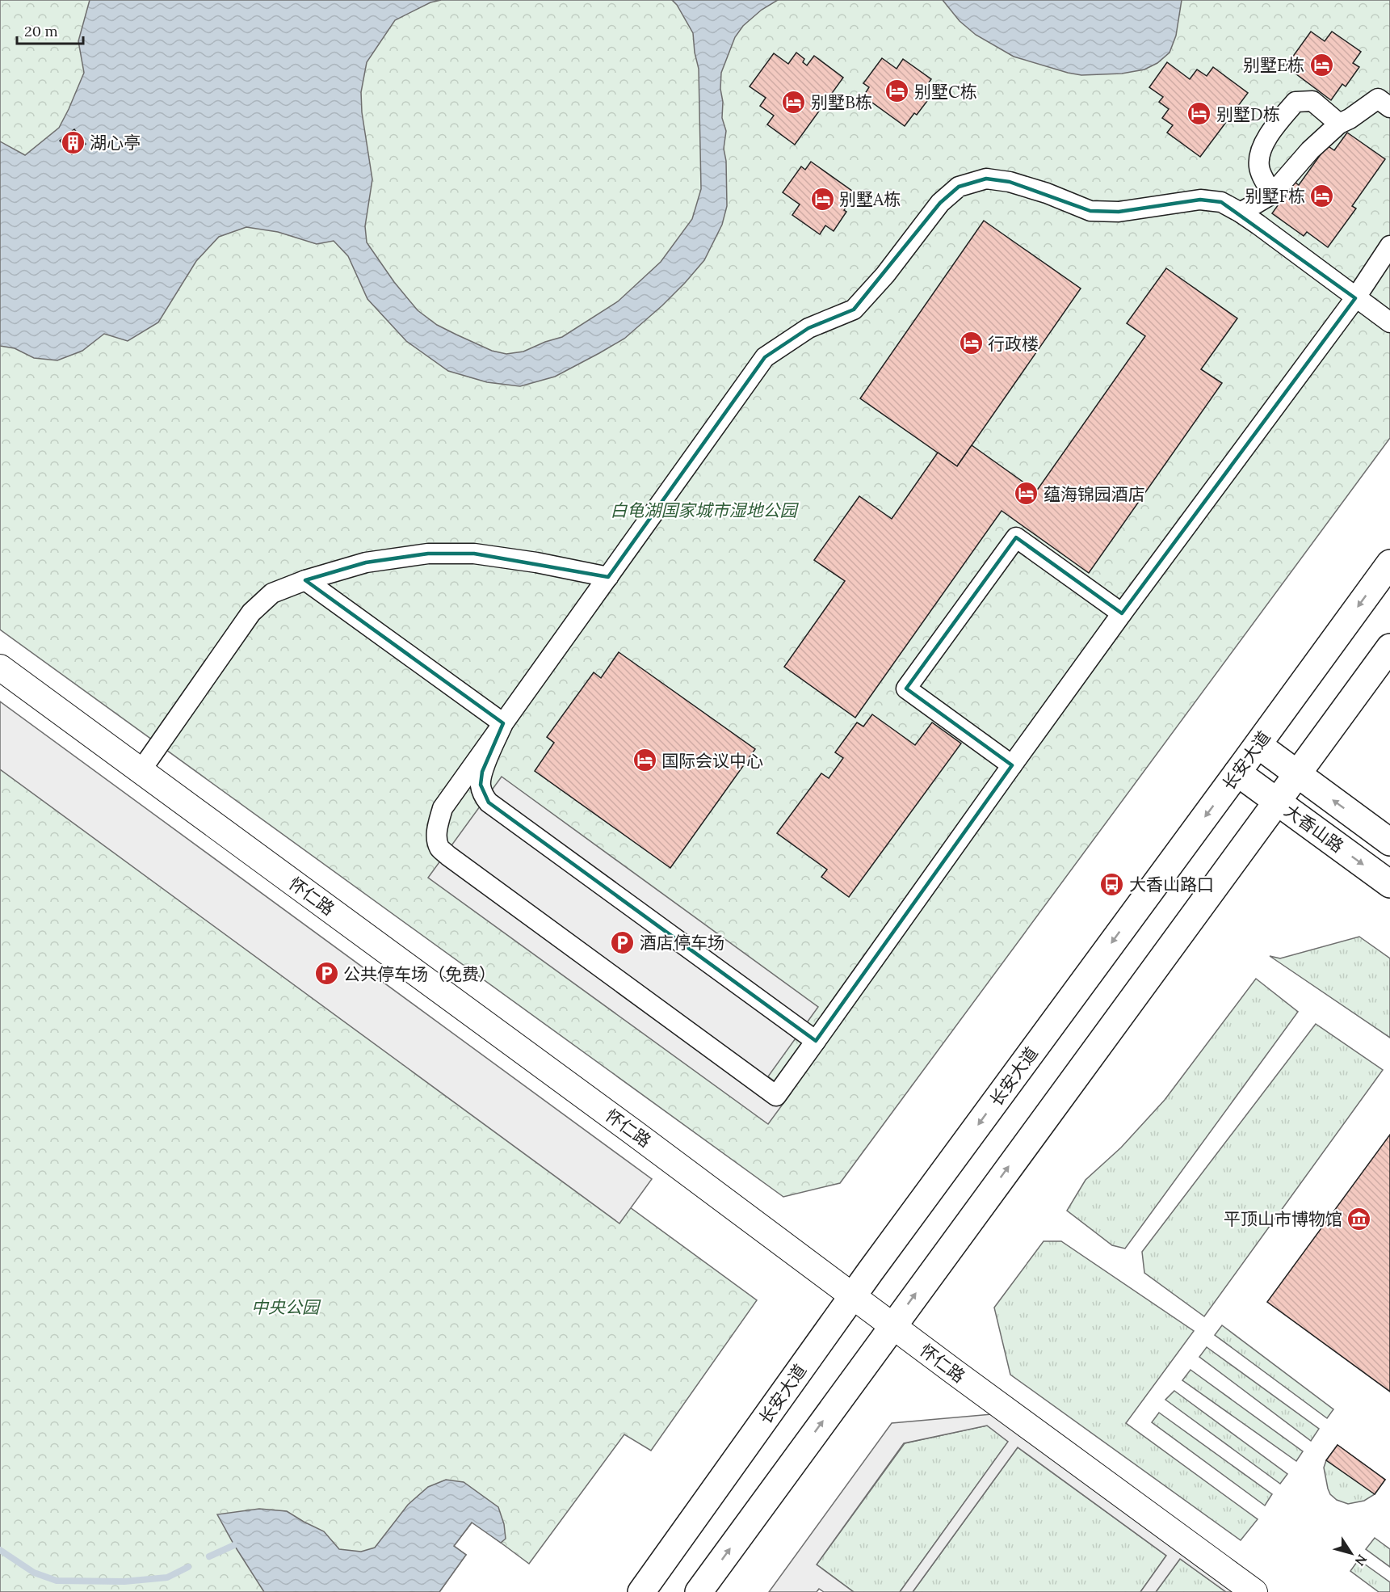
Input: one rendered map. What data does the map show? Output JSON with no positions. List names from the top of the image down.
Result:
{
  "streets": {
    "main road": ["长安大道", "大香山路"],
    "street": ["怀仁路"]
  },
  "crossings": [
    ["长安大道", "大香山路"],
    ["长安大道", "怀仁路"]
  ],
  "parks": ["白龟湖国家城市湿地公园", "中央公园"],
  "places": {
    "hotel": [
      "别墅E栋",
      "别墅C栋",
      "别墅B栋",
      "别墅D栋",
      "别墅F栋",
      "别墅A栋",
      "行政楼",
      "蕴海锦园酒店",
      "国际会议中心"
    ],
    "building": ["湖心亭"],
    "bus stop": ["大香山路口"],
    "parking": ["酒店停车场", "公共停车场（免费）"],
    "museum": ["平顶山市博物馆"]
  },
  "scale_bar": "20 m",
  "north": "bottom right"
}
